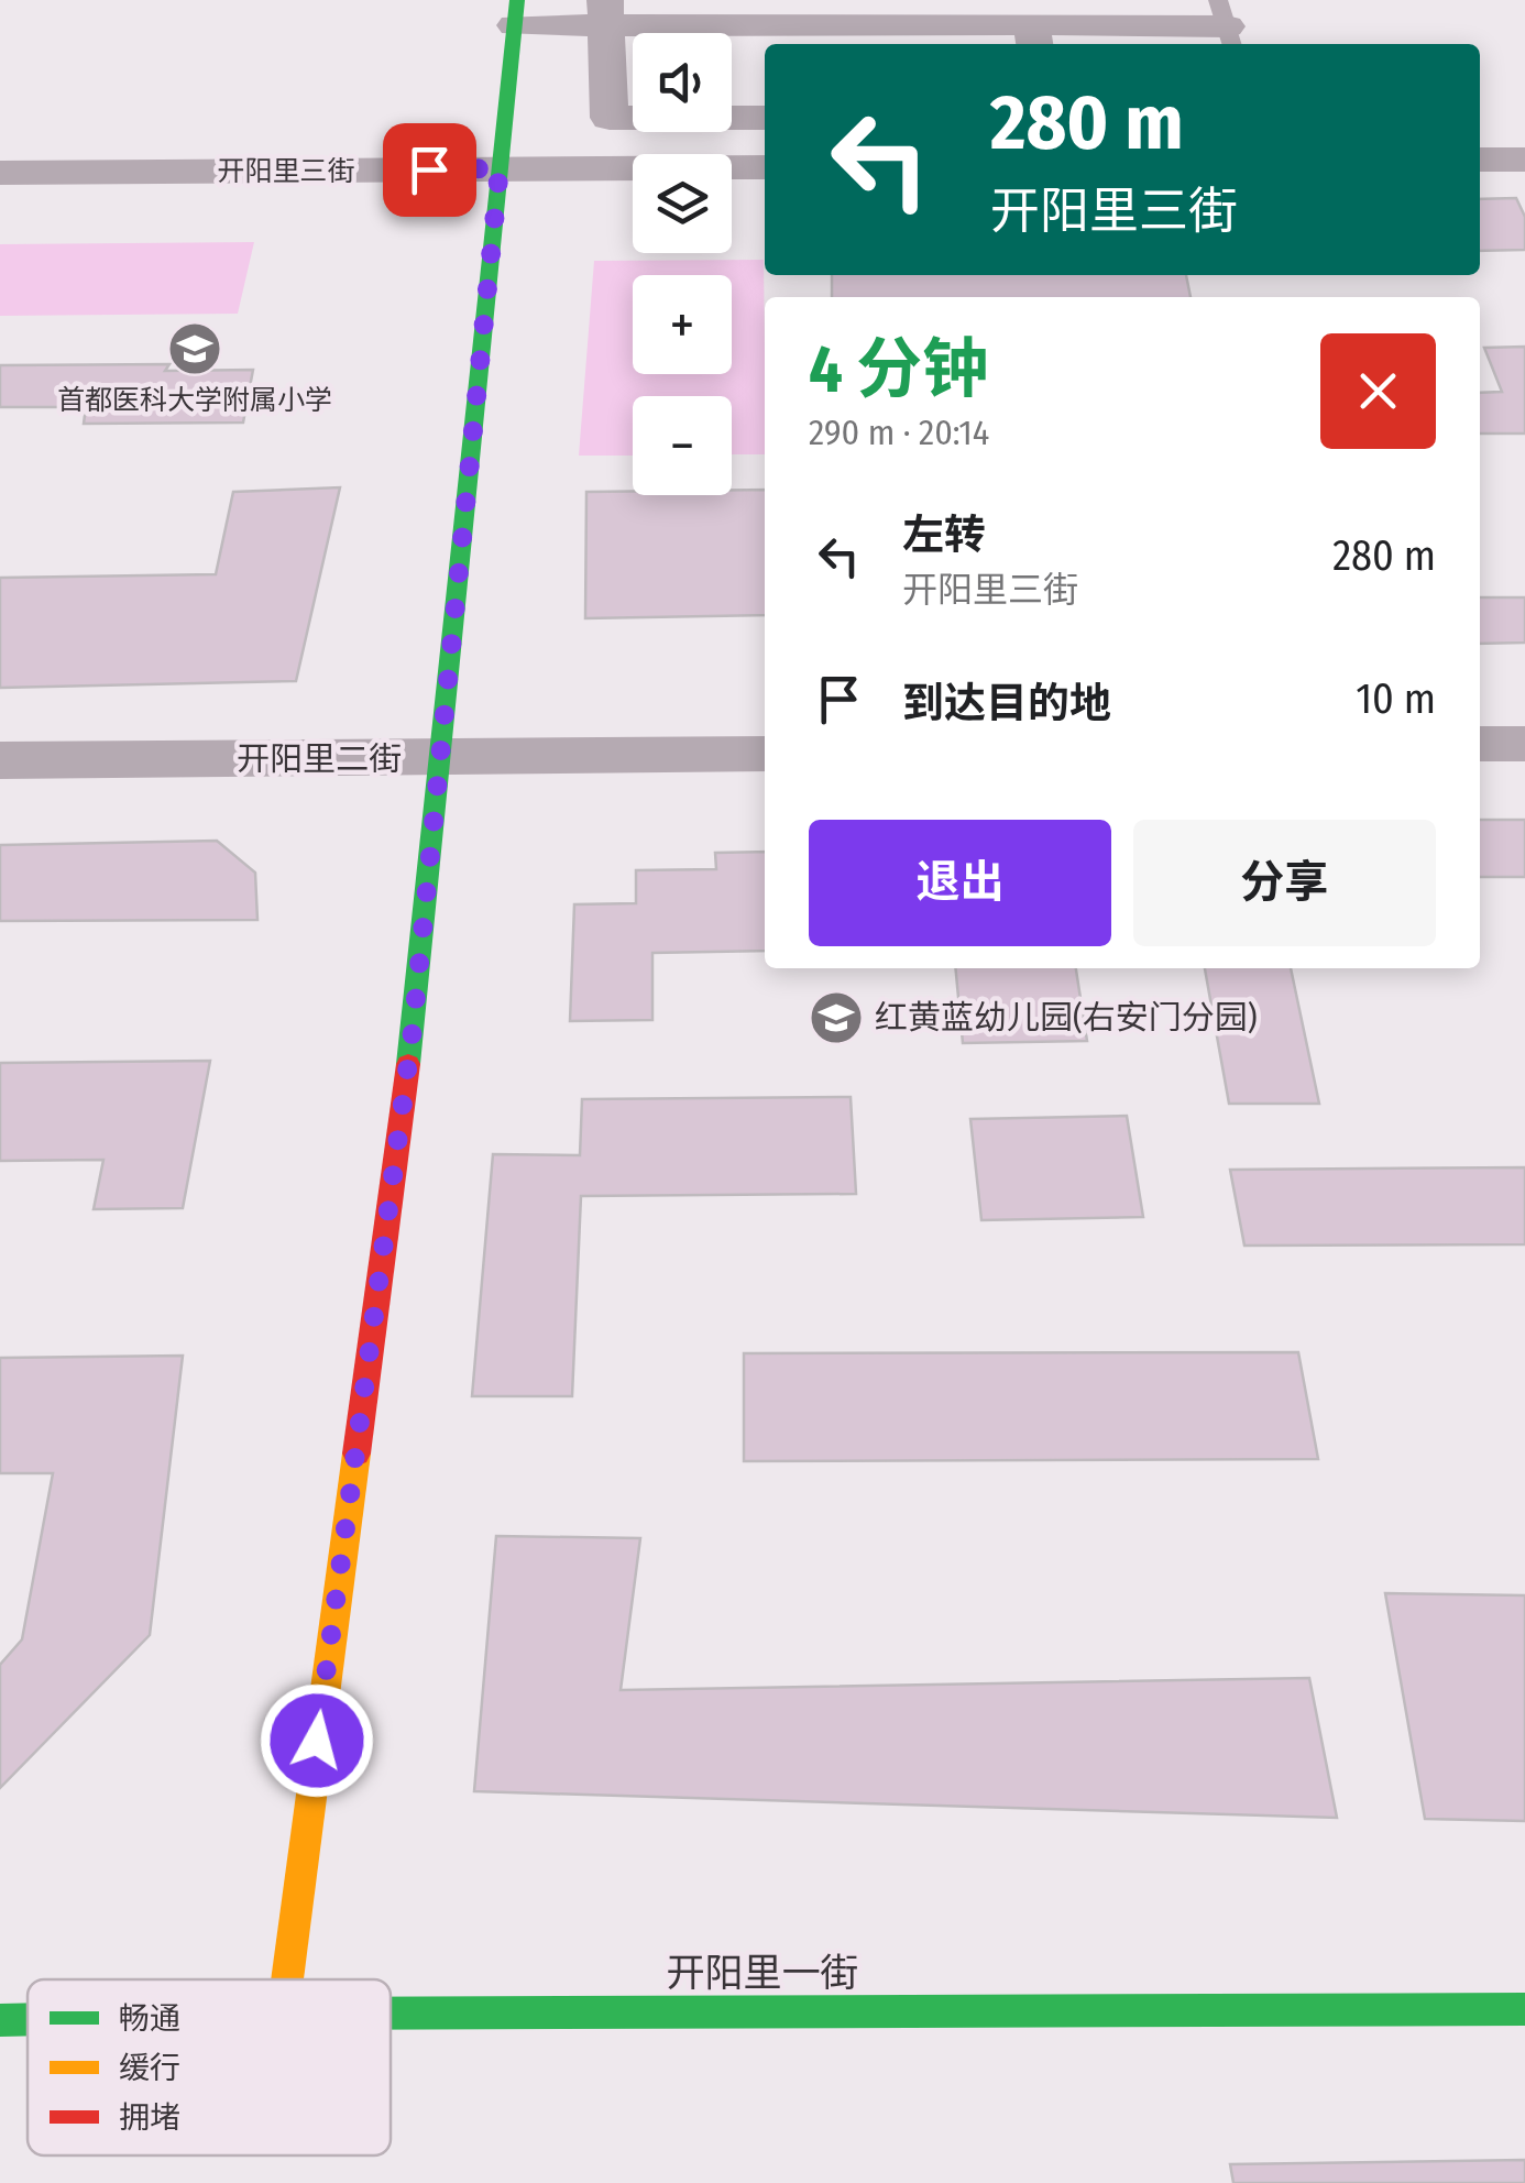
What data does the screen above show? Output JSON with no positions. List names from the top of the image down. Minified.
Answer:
{"streets":{"street":["开阳里三街","开阳里二街","开阳里一街"]},"places":{"school or university":["首都医科大学附属小学","红黄蓝幼儿园(右安门分园)"]},"legend":["畅通","缓行","拥堵"],"page":{"map_buttons":["+","−"],"turn":["280 m","开阳里三街"],"heading":["4 分钟","290 m · 20:14"],"list":[{"name":"左转","note":"开阳里三街","value":"280 m"},{"name":"到达目的地","value":"10 m"}],"buttons":["退出","分享"]}}
